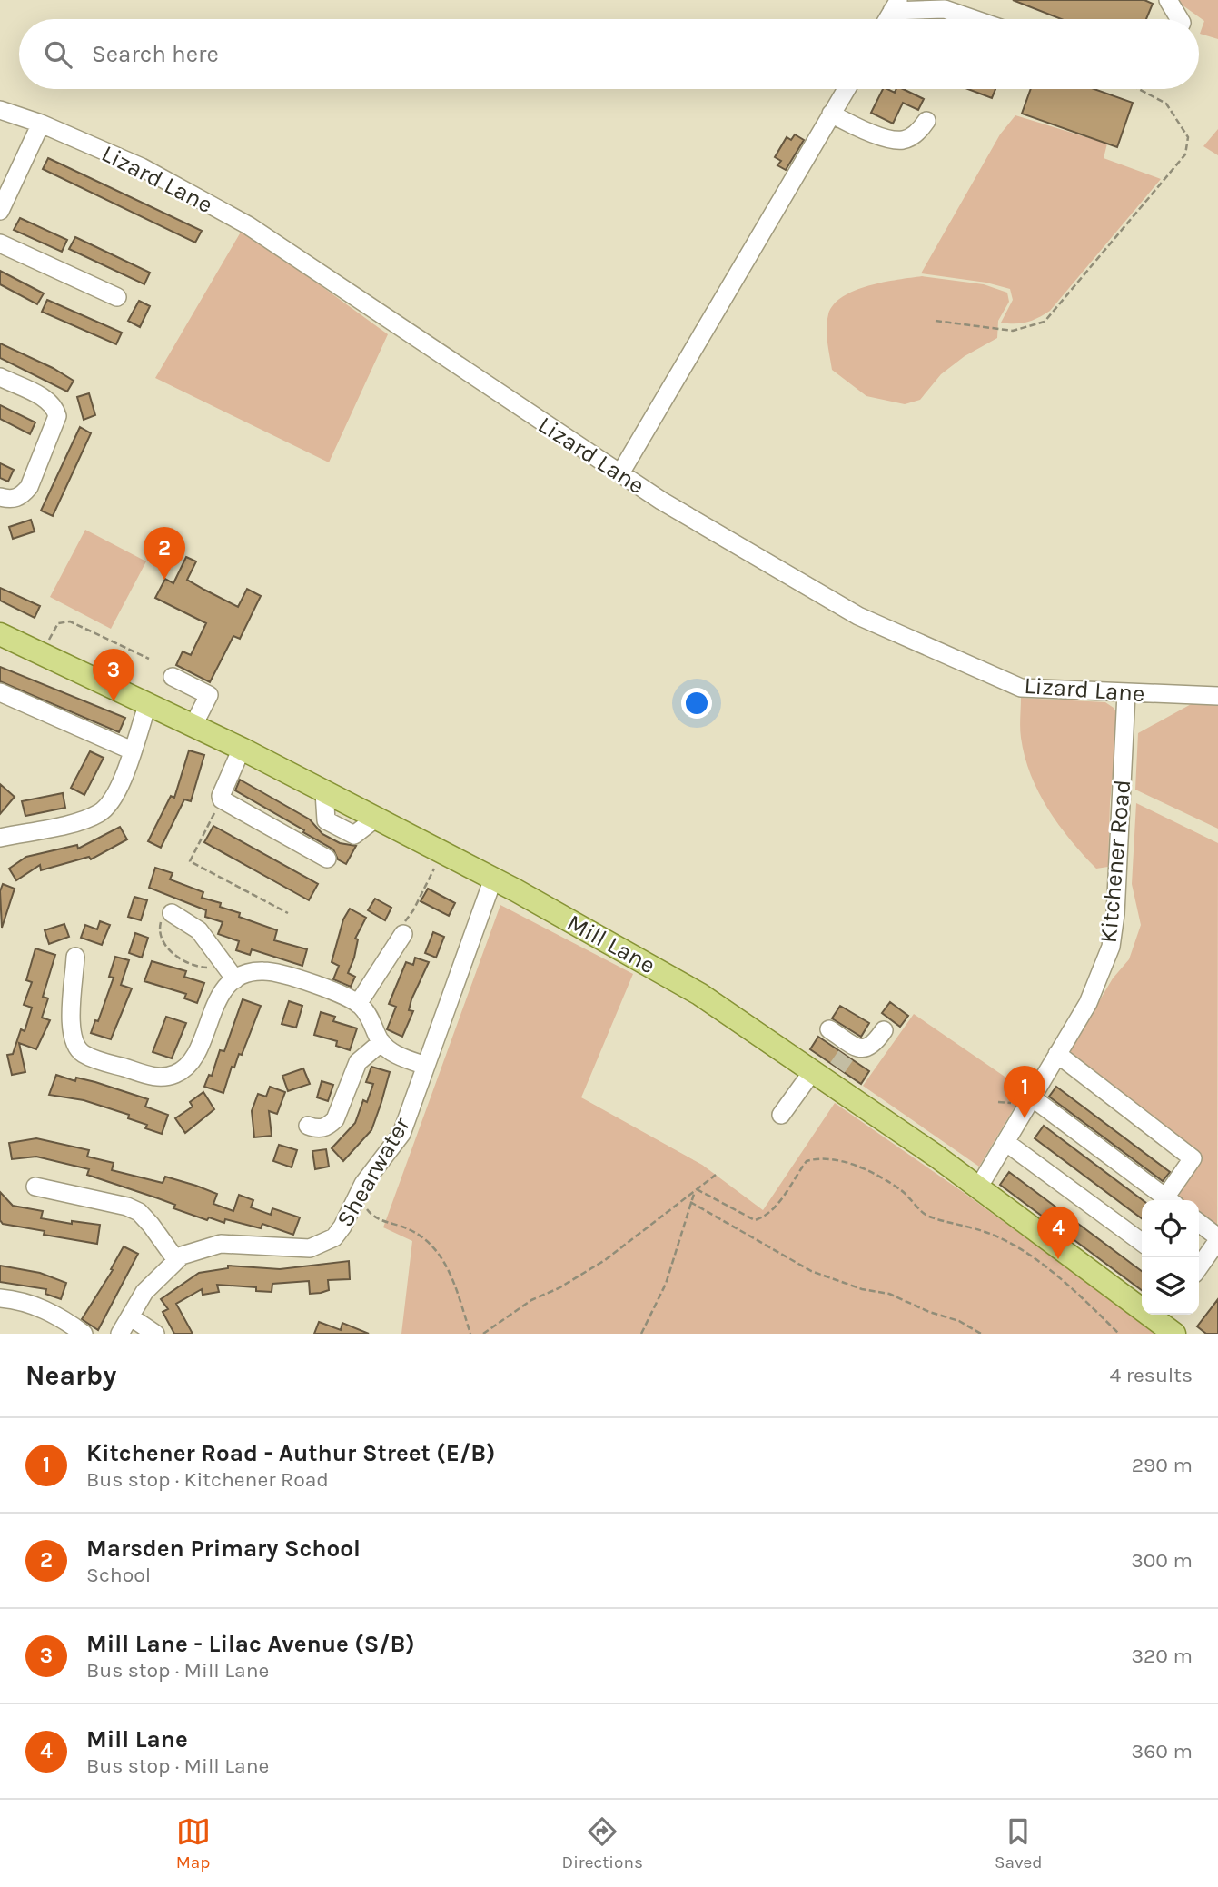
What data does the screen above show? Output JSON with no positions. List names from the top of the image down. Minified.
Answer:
{"streets":{"main road":["Mill Lane"],"street":["Lizard Lane","Kitchener Road","Shearwater"]},"crossings":[["Lizard Lane","Kitchener Road"],["Kitchener Road","Mill Lane"],["Mill Lane","Shearwater"]],"page":{"search":"Search here","pins":["2","3","1","4"],"heading":["Nearby","4 results"],"list":[{"mark":"1","name":"Kitchener Road - Authur Street (E/B)","note":"Bus stop · Kitchener Road","value":"290 m"},{"mark":"2","name":"Marsden Primary School","note":"School","value":"300 m"},{"mark":"3","name":"Mill Lane - Lilac Avenue (S/B)","note":"Bus stop · Mill Lane","value":"320 m"},{"mark":"4","name":"Mill Lane","note":"Bus stop · Mill Lane","value":"360 m"}],"nav":["Map","Directions","Saved"]}}
